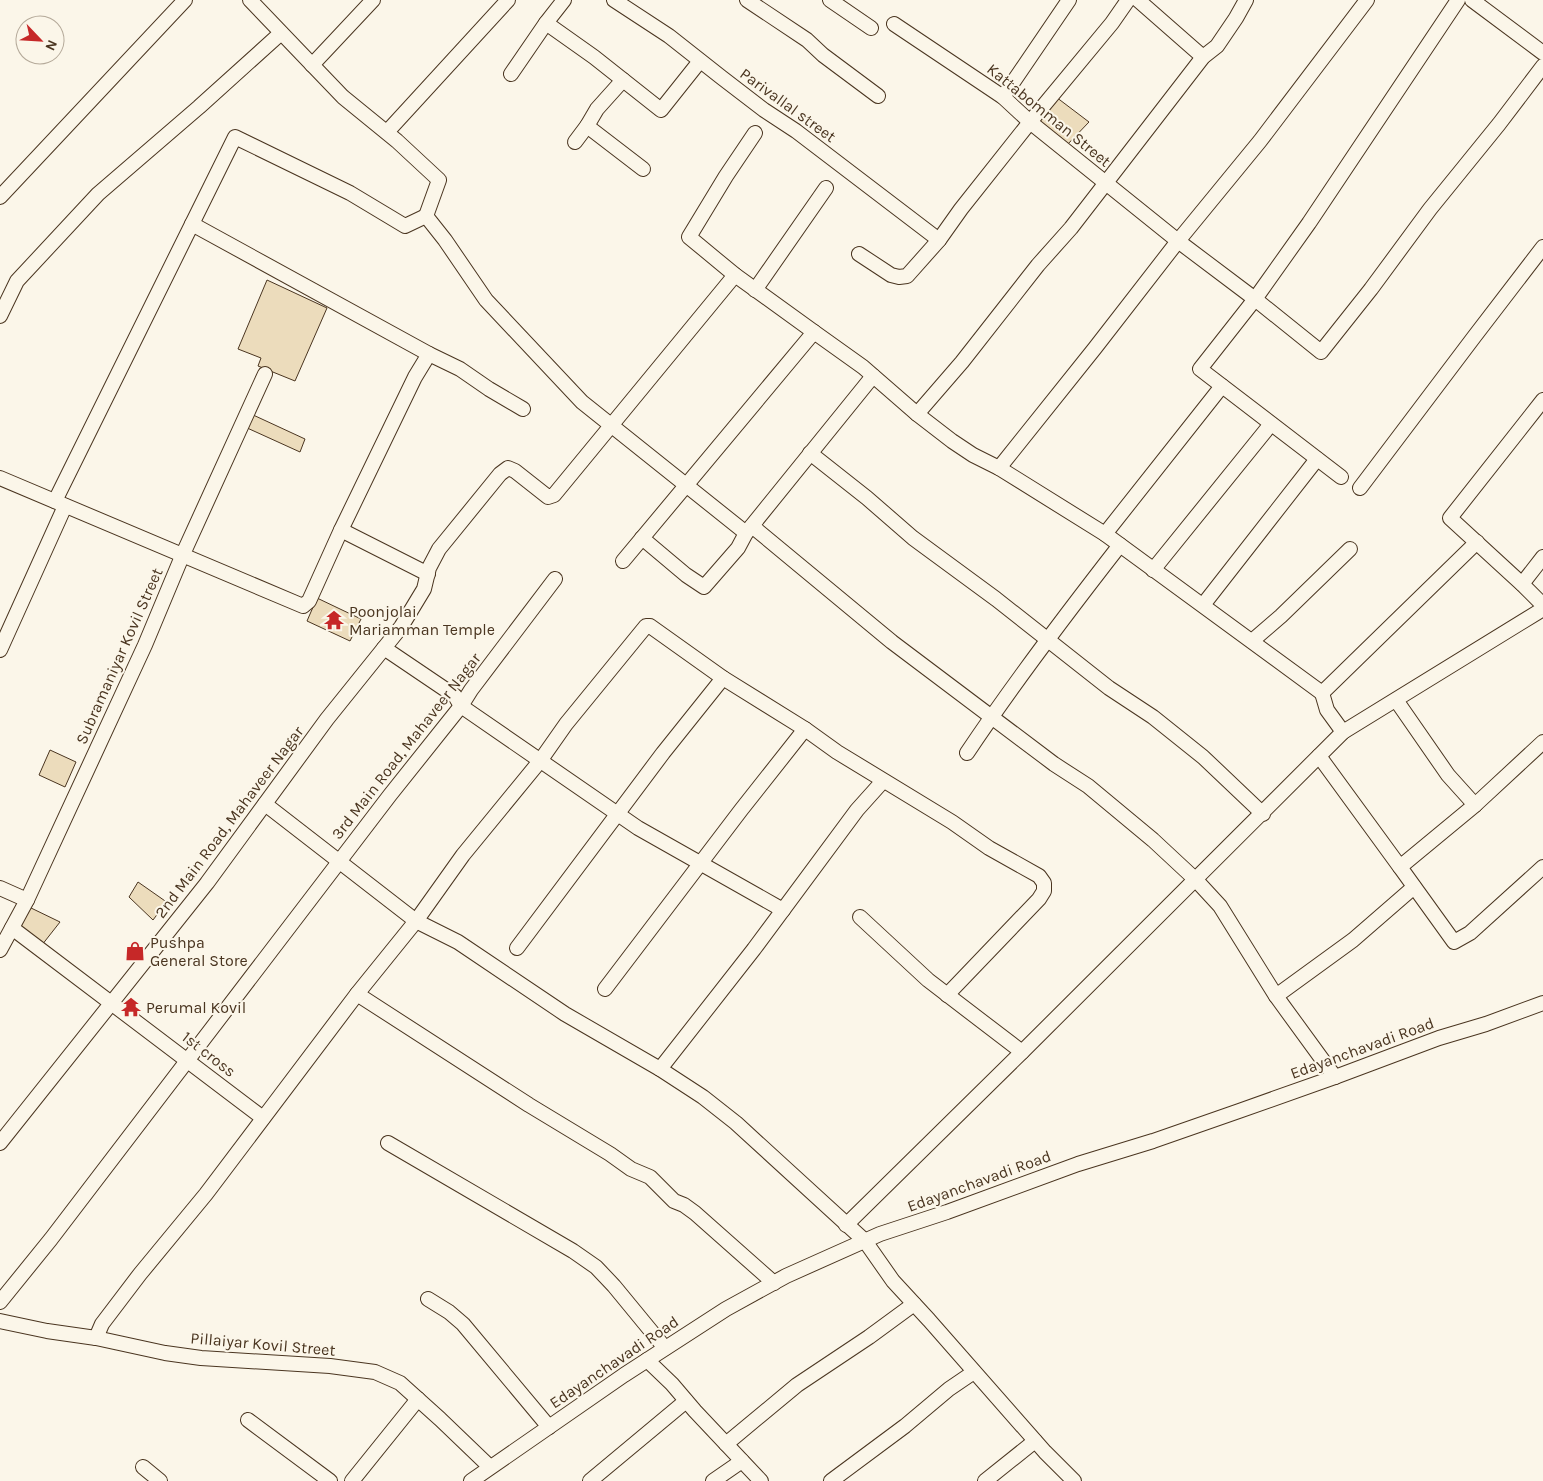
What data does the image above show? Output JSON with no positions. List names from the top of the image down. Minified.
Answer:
{"streets":{"street":["Parivallal street","Kattabomman Street","Subramaniyar Kovil Street","3rd Main Road, Mahaveer Nagar","2nd Main Road, Mahaveer Nagar","Edayanchavadi Road","1st cross","Pillaiyar Kovil Street"]},"crossings":[["Subramaniyar Kovil Street","1st cross"],["3rd Main Road, Mahaveer Nagar","1st cross"],["2nd Main Road, Mahaveer Nagar","1st cross"],["Edayanchavadi Road","Pillaiyar Kovil Street"]],"places":{"temple":["Poonjolai Mariamman Temple","Perumal Kovil"],"shop":["Pushpa General Store"]},"north":"bottom right"}
